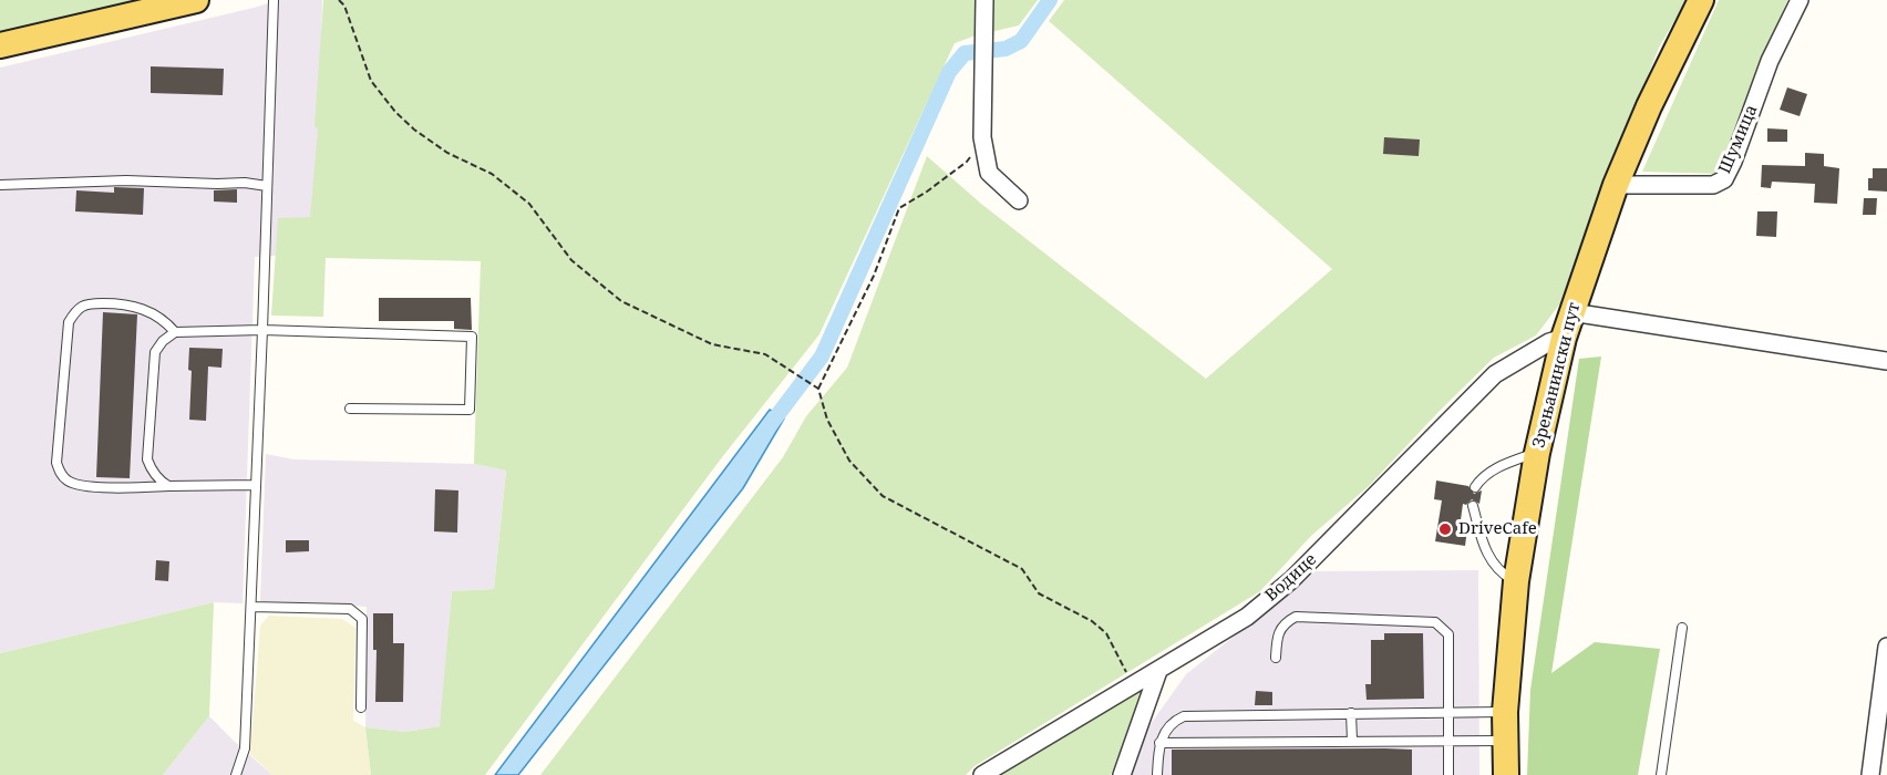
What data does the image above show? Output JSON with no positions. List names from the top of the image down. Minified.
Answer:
{"streets":{"main road":["Зрењанински пут"],"street":["Шумица","Водице"]},"crossings":[["Шумица","Зрењанински пут"],["Зрењанински пут","Водице"]],"places":["DriveCafe"]}
